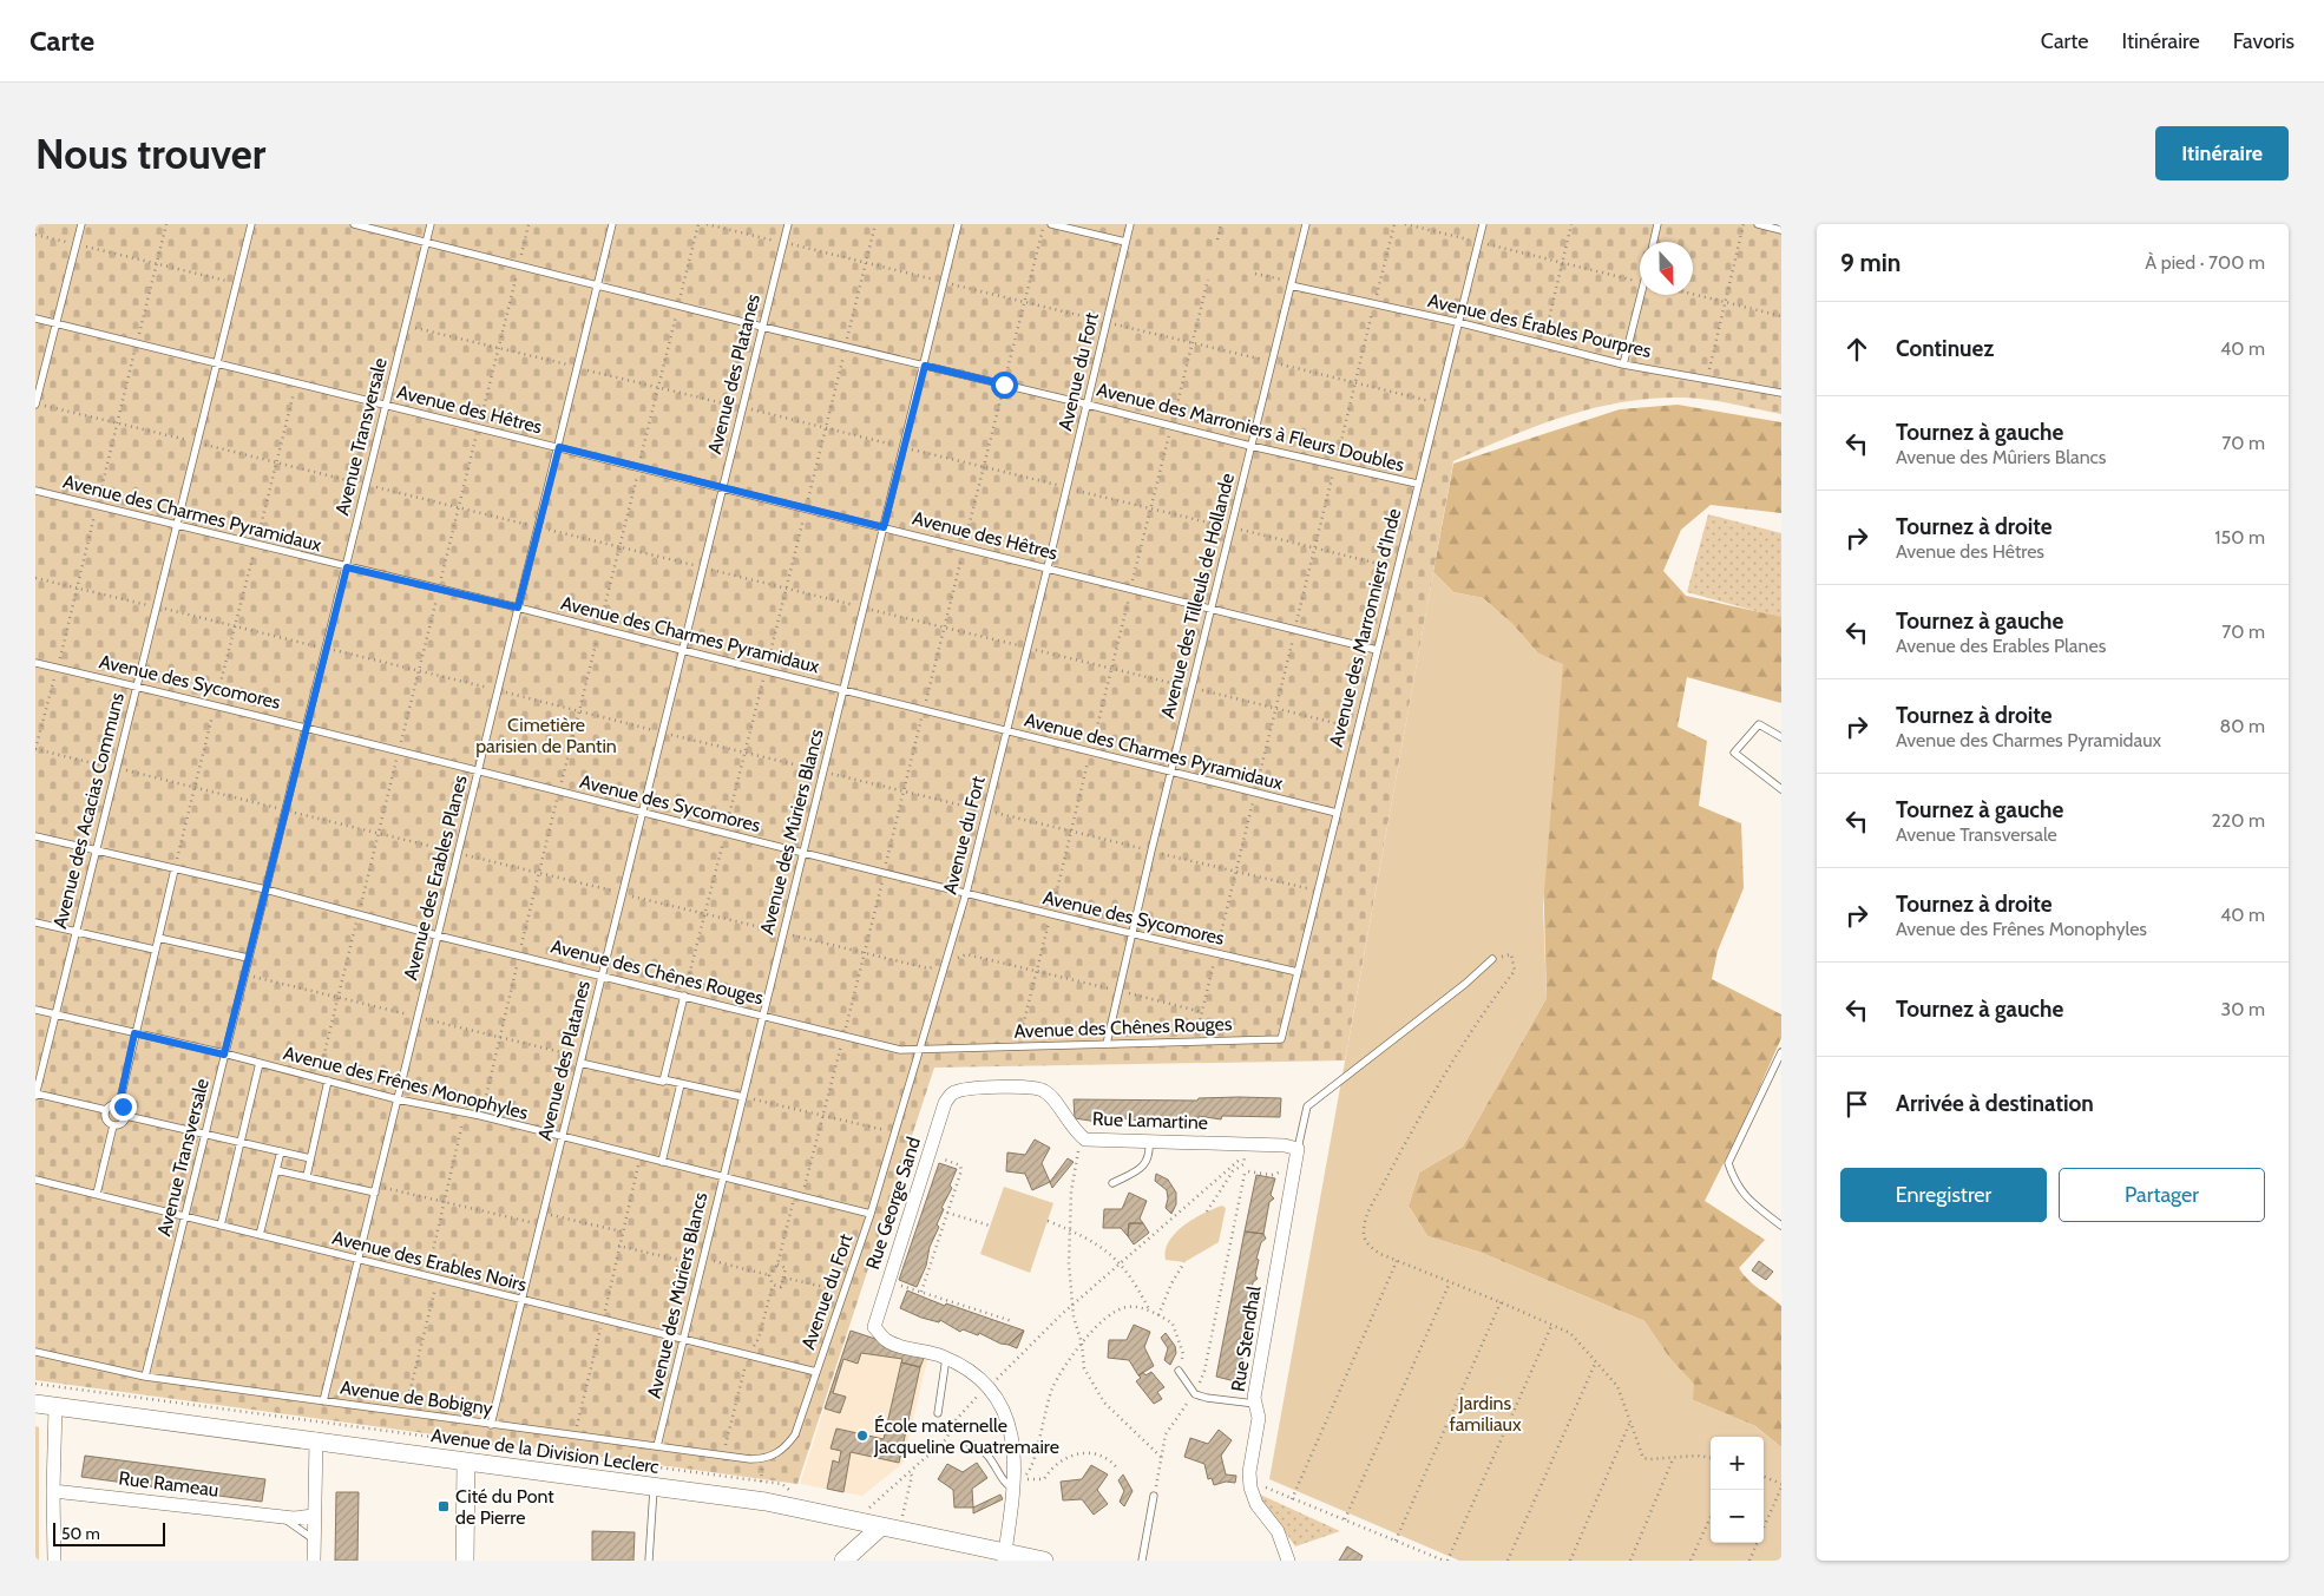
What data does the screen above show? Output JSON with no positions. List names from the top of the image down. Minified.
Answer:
{"streets":{"main road":["Avenue de la Division Leclerc"],"street":["Rue Lamartine","Rue George Sand","Rue Stendhal","Rue Rameau"],"lane":["Avenue des Érables Pourpres","Avenue du Fort","Avenue des Platanes","Avenue des Hêtres","Avenue des Marroniers à Fleurs Doubles","Avenue Transversale","Avenue des Charmes Pyramidaux","Avenue des Tilleuls de Hollande","Avenue des Marronniers d'Inde","Avenue des Sycomores","Avenue des Acacias Communs","Avenue des Mûriers Blancs","Avenue des Erables Planes","Avenue des Chênes Rouges","Avenue des Frênes Monophyles","Avenue des Erables Noirs","Avenue de Bobigny"]},"crossings":[["Avenue des Érables Pourpres","Avenue des Tilleuls de Hollande"],["Avenue des Érables Pourpres","Avenue des Marronniers d'Inde"],["Avenue du Fort","Avenue des Hêtres"],["Avenue du Fort","Avenue des Marroniers à Fleurs Doubles"],["Avenue du Fort","Avenue des Charmes Pyramidaux"],["Avenue du Fort","Avenue des Sycomores"],["Avenue du Fort","Avenue des Chênes Rouges"],["Avenue du Fort","Avenue des Frênes Monophyles"],["Avenue du Fort","Avenue des Erables Noirs"],["Avenue du Fort","Avenue de Bobigny"],["Avenue des Platanes","Avenue des Hêtres"],["Avenue des Platanes","Avenue des Marroniers à Fleurs Doubles"],["Avenue des Platanes","Avenue des Charmes Pyramidaux"],["Avenue des Platanes","Avenue des Sycomores"],["Avenue des Platanes","Avenue des Chênes Rouges"],["Avenue des Platanes","Avenue des Frênes Monophyles"],["Avenue des Platanes","Avenue des Erables Noirs"],["Avenue des Platanes","Avenue de Bobigny"],["Avenue des Hêtres","Avenue Transversale"],["Avenue des Hêtres","Avenue des Tilleuls de Hollande"],["Avenue des Hêtres","Avenue des Marronniers d'Inde"],["Avenue des Hêtres","Avenue des Acacias Communs"],["Avenue des Hêtres","Avenue des Mûriers Blancs"],["Avenue des Hêtres","Avenue des Erables Planes"],["Avenue des Marroniers à Fleurs Doubles","Avenue Transversale"],["Avenue des Marroniers à Fleurs Doubles","Avenue des Tilleuls de Hollande"],["Avenue des Marroniers à Fleurs Doubles","Avenue des Marronniers d'Inde"],["Avenue des Marroniers à Fleurs Doubles","Avenue des Mûriers Blancs"],["Avenue des Marroniers à Fleurs Doubles","Avenue des Erables Planes"],["Avenue Transversale","Avenue des Charmes Pyramidaux"],["Avenue Transversale","Avenue des Sycomores"],["Avenue Transversale","Avenue des Chênes Rouges"],["Avenue Transversale","Avenue des Frênes Monophyles"],["Avenue Transversale","Avenue des Erables Noirs"],["Avenue Transversale","Avenue de Bobigny"],["Avenue des Charmes Pyramidaux","Avenue des Tilleuls de Hollande"],["Avenue des Charmes Pyramidaux","Avenue des Marronniers d'Inde"],["Avenue des Charmes Pyramidaux","Avenue des Acacias Communs"],["Avenue des Charmes Pyramidaux","Avenue des Mûriers Blancs"],["Avenue des Charmes Pyramidaux","Avenue des Erables Planes"],["Avenue des Tilleuls de Hollande","Avenue des Sycomores"],["Avenue des Tilleuls de Hollande","Avenue des Chênes Rouges"],["Avenue des Marronniers d'Inde","Avenue des Sycomores"],["Avenue des Marronniers d'Inde","Avenue des Chênes Rouges"],["Avenue des Sycomores","Avenue des Acacias Communs"],["Avenue des Sycomores","Avenue des Mûriers Blancs"],["Avenue des Sycomores","Avenue des Erables Planes"],["Avenue des Acacias Communs","Avenue des Chênes Rouges"],["Avenue des Acacias Communs","Avenue des Frênes Monophyles"],["Avenue des Mûriers Blancs","Avenue des Chênes Rouges"],["Avenue des Mûriers Blancs","Avenue des Frênes Monophyles"],["Avenue des Mûriers Blancs","Avenue des Erables Noirs"],["Avenue des Mûriers Blancs","Avenue de Bobigny"],["Avenue des Erables Planes","Avenue des Chênes Rouges"],["Avenue des Erables Planes","Avenue des Frênes Monophyles"],["Avenue des Erables Planes","Avenue des Erables Noirs"],["Avenue des Erables Planes","Avenue de Bobigny"],["Rue Lamartine","Rue George Sand"],["Rue Lamartine","Rue Stendhal"]],"parks":["Cimetière parisien de Pantin","Jardins familiaux"],"places":{"other":["École maternelle Jacqueline Quatremaire"],"transit":["Cité du Pont de Pierre"]},"scale_bar":"50 m","north":"bottom","page":{"header":"Carte","nav":["Carte","Itinéraire","Favoris"],"buttons":["Itinéraire",["Enregistrer","Partager"]],"title":"Nous trouver","heading":["9 min","À pied · 700 m"],"list":[["Continuez","40 m"],["Tournez à gauche","Avenue des Mûriers Blancs","70 m"],["Tournez à droite","Avenue des Hêtres","150 m"],["Tournez à gauche","Avenue des Erables Planes","70 m"],["Tournez à droite","Avenue des Charmes Pyramidaux","80 m"],["Tournez à gauche","Avenue Transversale","220 m"],["Tournez à droite","Avenue des Frênes Monophyles","40 m"],["Tournez à gauche","30 m"],"Arrivée à destination"],"map_buttons":["+","−"],"scale":"50 m"}}
